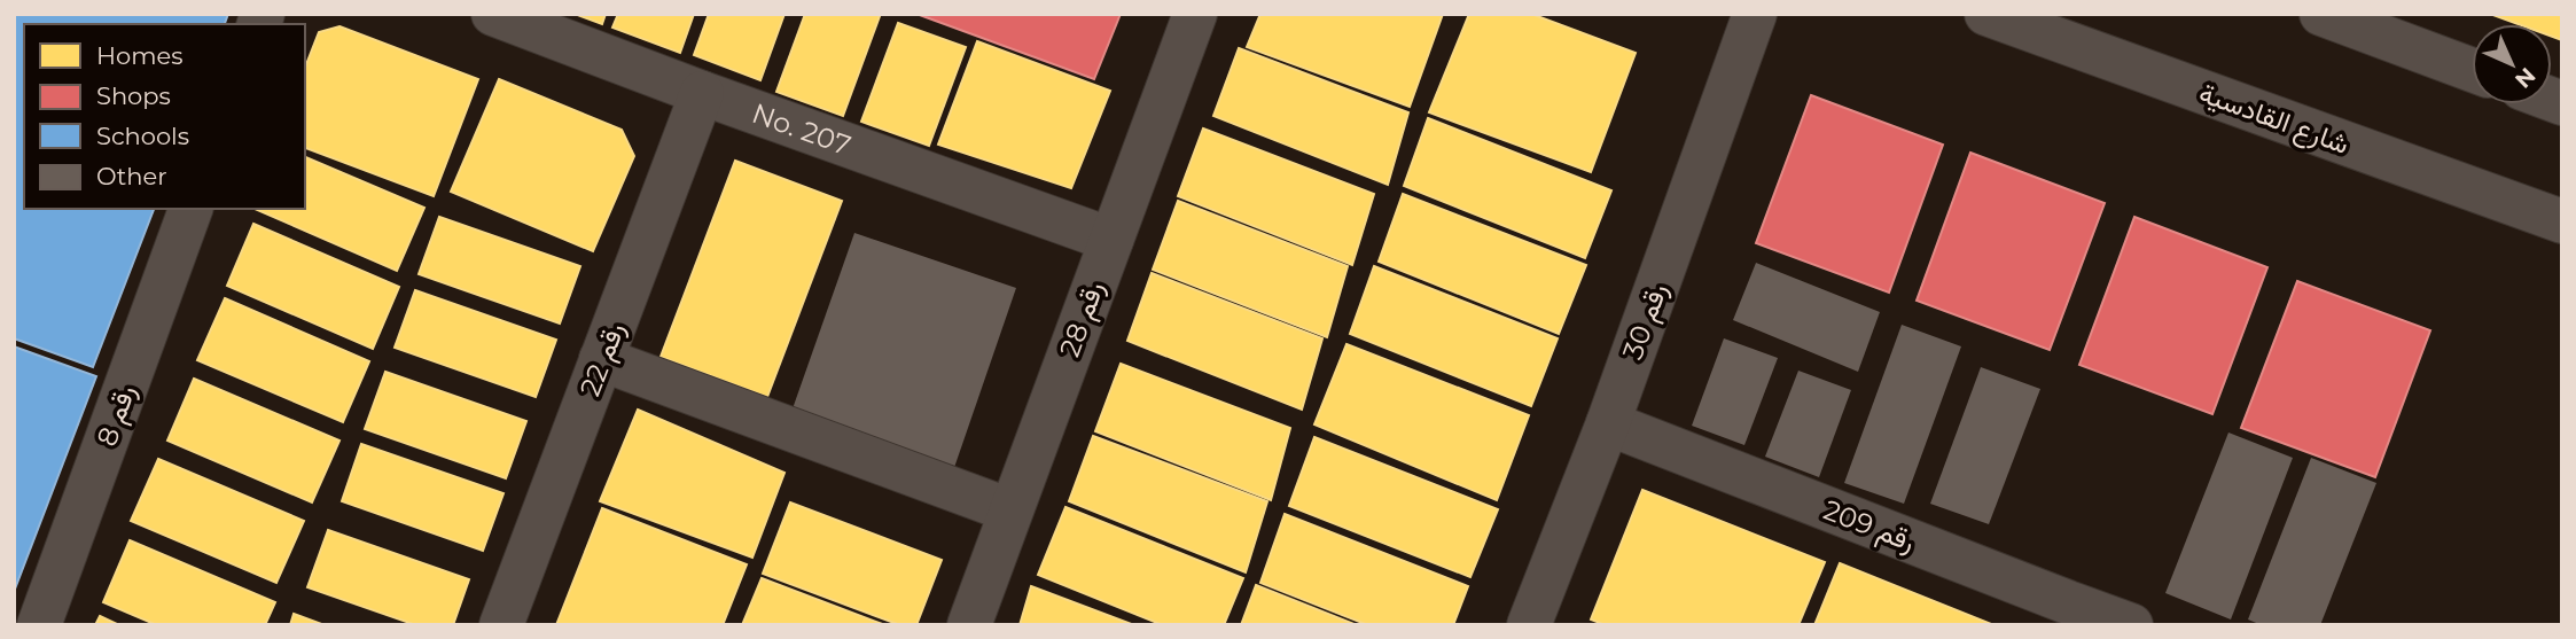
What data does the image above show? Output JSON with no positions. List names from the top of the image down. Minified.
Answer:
{"streets":{"street":["شارع القادسية","No. 207","رقم 28","رقم 30","رقم 22","رقم 8","رقم 209"]},"crossings":[["No. 207","رقم 28"],["No. 207","رقم 22"],["رقم 30","رقم 209"]],"legend":["Homes","Shops","Schools","Other"],"north":"bottom right"}
